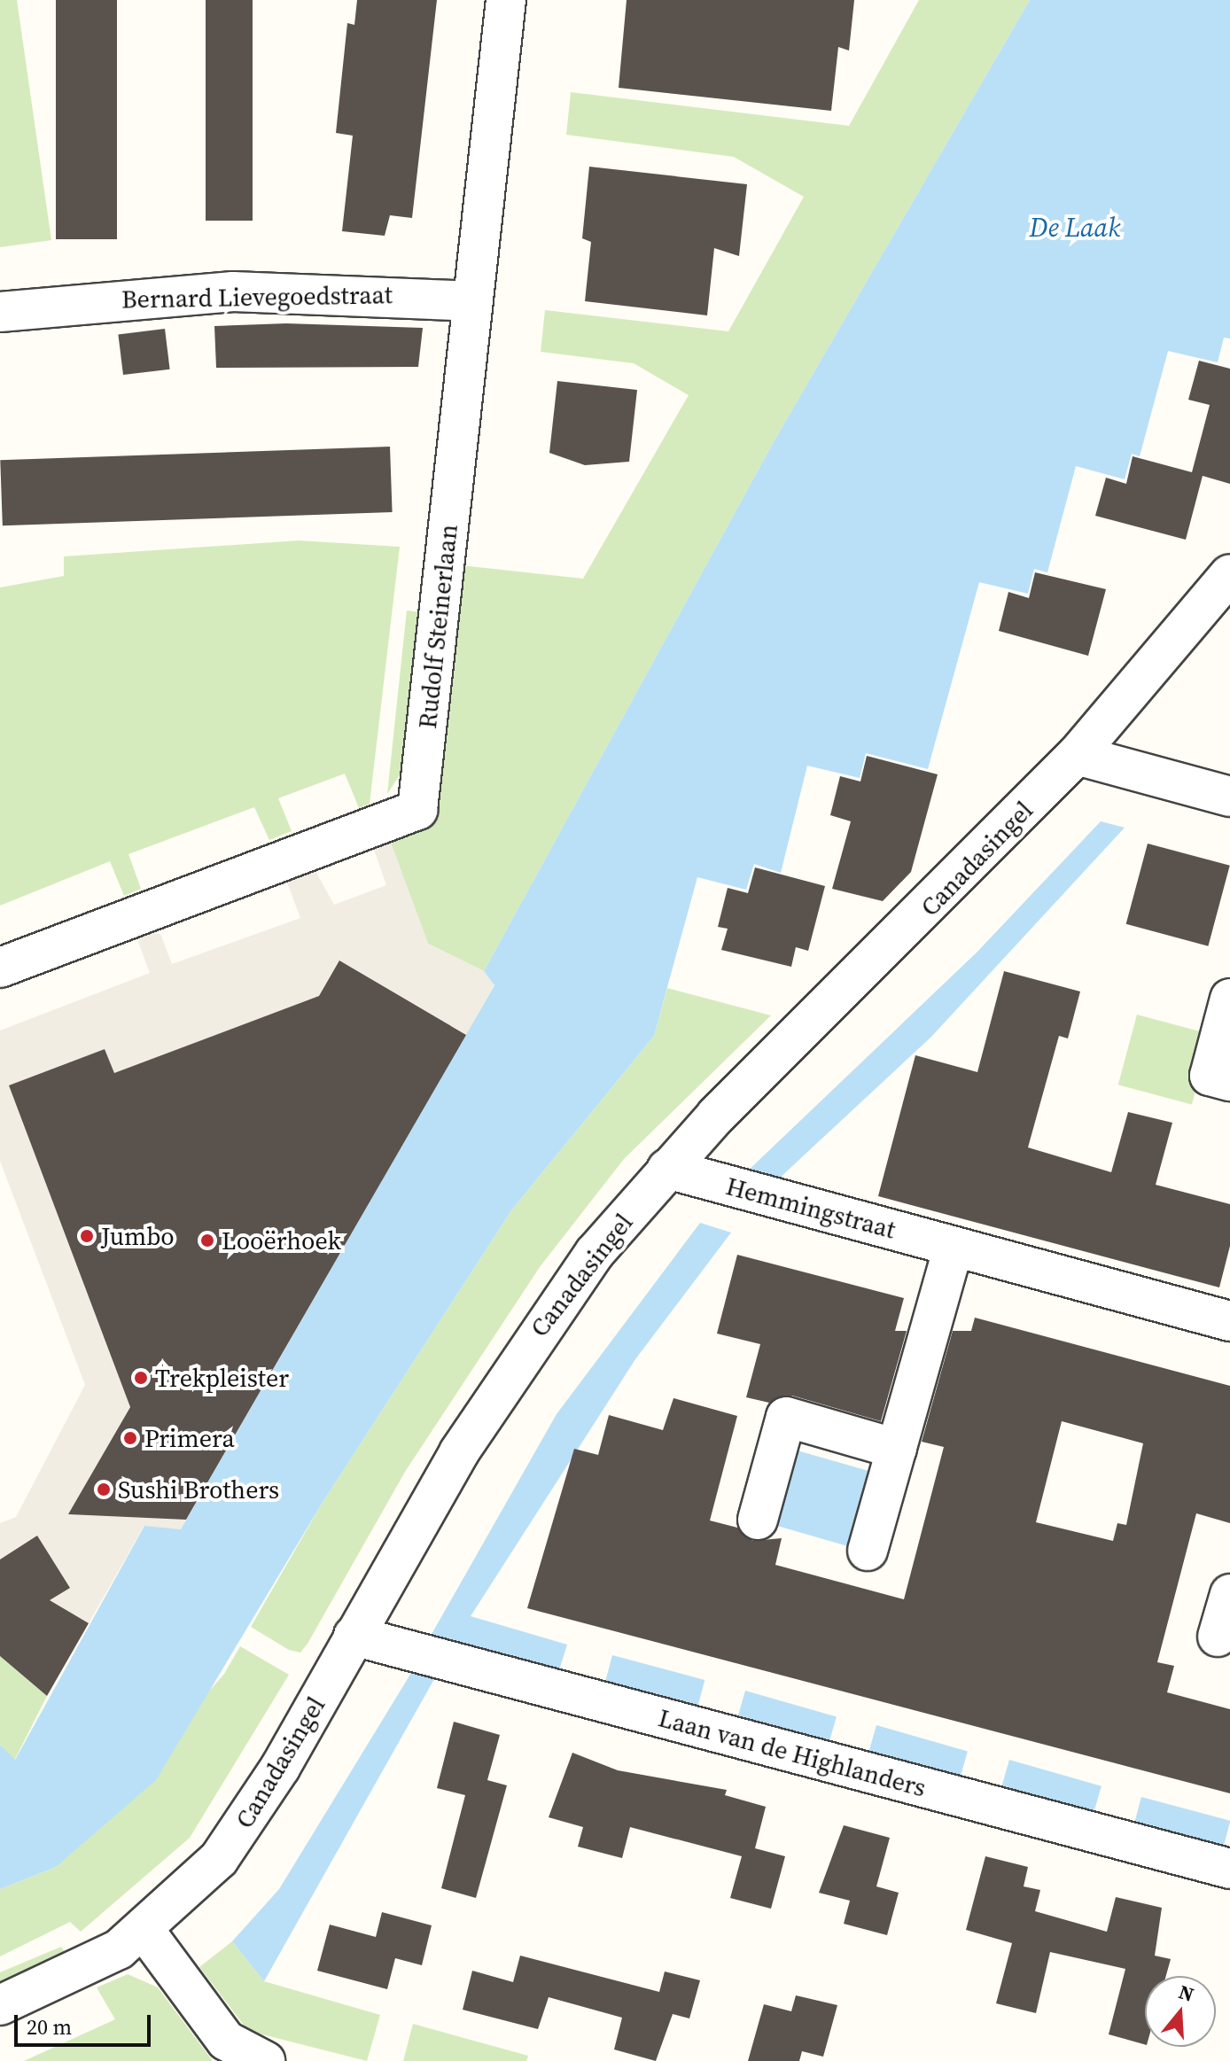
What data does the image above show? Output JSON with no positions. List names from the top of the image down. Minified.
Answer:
{"streets":{"street":["Bernard Lievegoedstraat","Rudolf Steinerlaan","Canadasingel","Hemmingstraat","Laan van de Highlanders"]},"crossings":[["Bernard Lievegoedstraat","Rudolf Steinerlaan"],["Canadasingel","Hemmingstraat"],["Canadasingel","Laan van de Highlanders"]],"water":["De Laak"],"places":["Jumbo","Looërhoek","Trekpleister","Primera","Sushi Brothers"],"scale_bar":"20 m","north":"top"}
